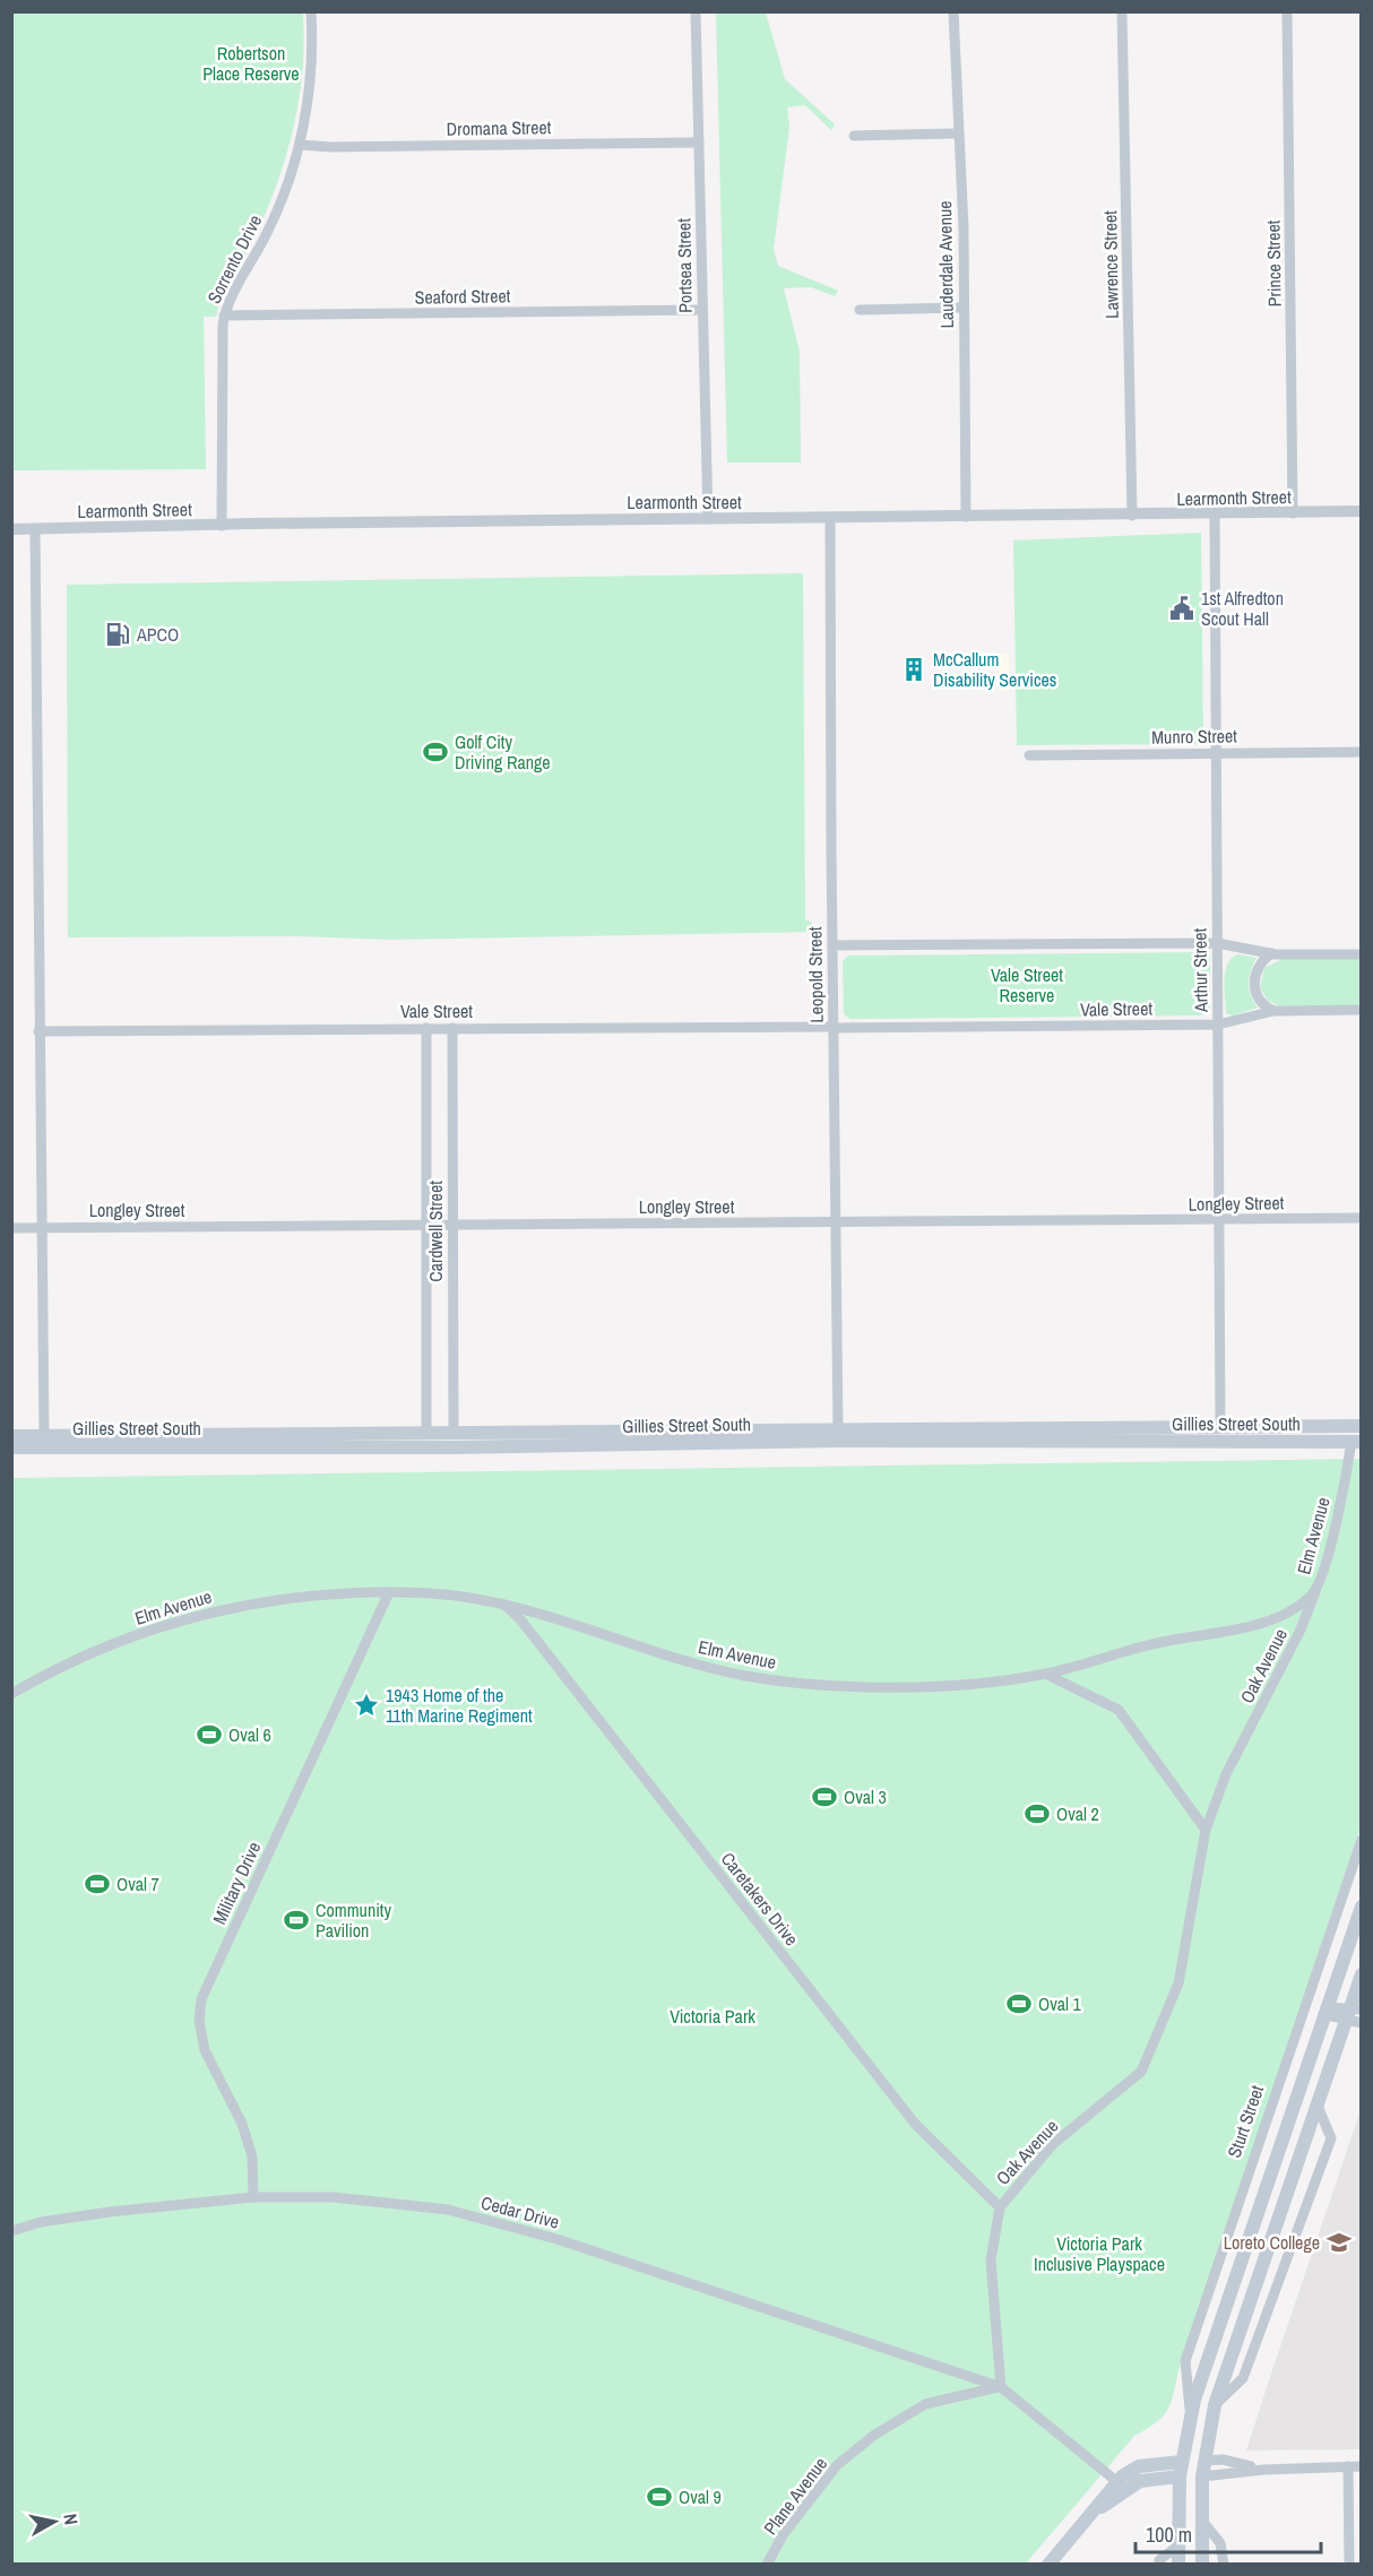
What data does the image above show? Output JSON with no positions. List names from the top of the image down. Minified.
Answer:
{"streets":{"main road":["Gillies Street South","Sturt Street"],"street":["Dromana Street","Sorrento Drive","Prince Street","Lauderdale Avenue","Lawrence Street","Portsea Street","Seaford Street","Learmonth Street","Munro Street","Arthur Street","Leopold Street","Vale Street","Longley Street","Cardwell Street","Elm Avenue","Oak Avenue","Military Drive","Caretakers Drive","Cedar Drive","Plane Avenue"]},"crossings":[["Dromana Street","Sorrento Drive"],["Dromana Street","Portsea Street"],["Sorrento Drive","Seaford Street"],["Sorrento Drive","Learmonth Street"],["Prince Street","Learmonth Street"],["Lauderdale Avenue","Learmonth Street"],["Lawrence Street","Learmonth Street"],["Portsea Street","Seaford Street"],["Portsea Street","Learmonth Street"],["Learmonth Street","Arthur Street"],["Learmonth Street","Leopold Street"],["Munro Street","Arthur Street"],["Arthur Street","Vale Street"],["Arthur Street","Longley Street"],["Arthur Street","Gillies Street South"],["Leopold Street","Vale Street"],["Leopold Street","Longley Street"],["Leopold Street","Gillies Street South"],["Vale Street","Cardwell Street"],["Longley Street","Cardwell Street"],["Cardwell Street","Gillies Street South"],["Gillies Street South","Elm Avenue"],["Elm Avenue","Oak Avenue"],["Elm Avenue","Military Drive"],["Elm Avenue","Caretakers Drive"],["Oak Avenue","Caretakers Drive"],["Oak Avenue","Cedar Drive"],["Oak Avenue","Plane Avenue"],["Military Drive","Cedar Drive"],["Cedar Drive","Plane Avenue"]],"parks":["Robertson Place Reserve","Vale Street Reserve","Victoria Park","Victoria Park Inclusive Playspace"],"places":{"public building":["1st Alfredton Scout Hall"],"fuel station":["APCO"],"building":["McCallum Disability Services"],"sports":["Golf City Driving Range","Oval 6","Oval 3","Oval 2","Oval 7","Community Pavilion","Oval 1","Oval 9"],"place":["1943 Home of the 11th Marine Regiment"],"school or university":["Loreto College"]},"scale_bar":"100 m","north":"right"}
